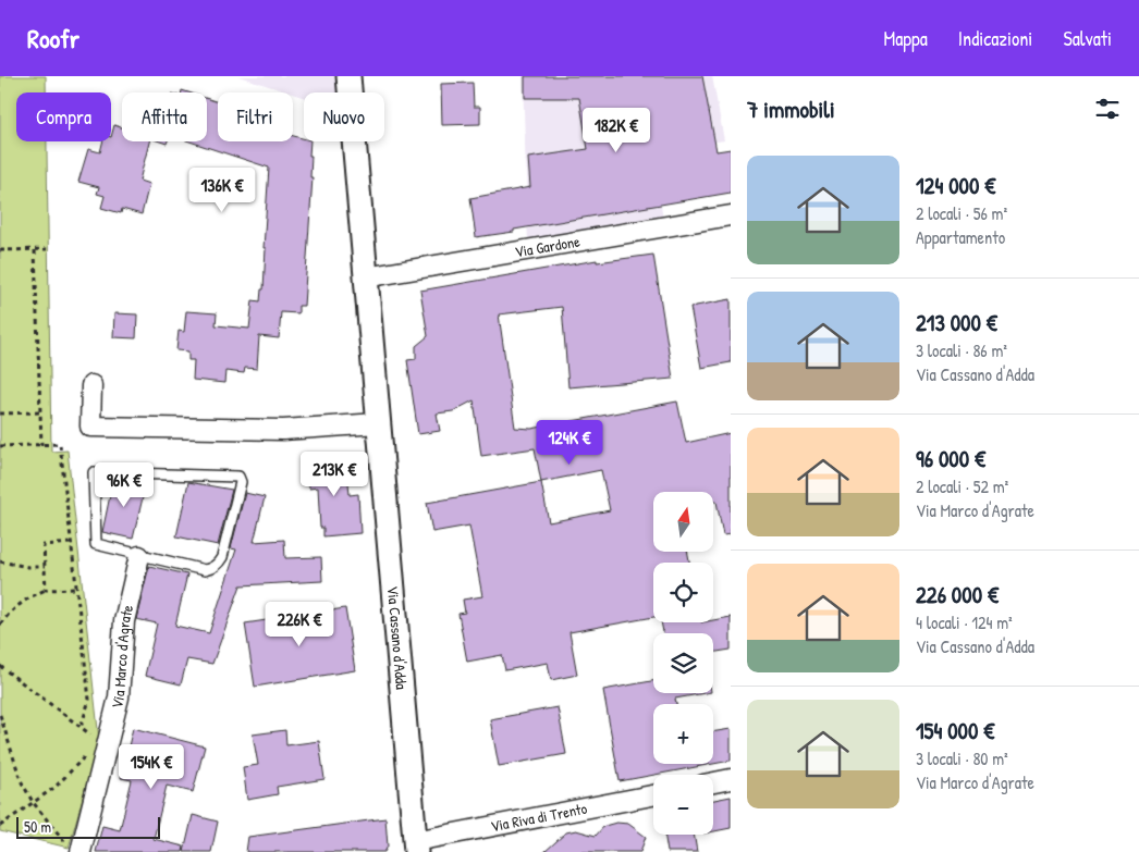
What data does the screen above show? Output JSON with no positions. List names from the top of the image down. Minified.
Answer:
{"streets":{"street":["Via Gardone","Via Cassano d'Adda","Via Marco d'Agrate","Via Riva di Trento"]},"crossings":[["Via Gardone","Via Cassano d'Adda"],["Via Cassano d'Adda","Via Riva di Trento"]],"scale_bar":"50 m","north":"top","page":{"header":"Roofr","nav":["Mappa","Indicazioni","Salvati"],"heading":"7 immobili","chip":["Compra","Affitta","Filtri","Nuovo"],"price":["182K €","136K €","124K €","213K €","96K €","226K €","154K €"],"list":[{"name":"124 000 €","note":"2 locali · 56 m² · Appartamento"},{"name":"213 000 €","note":"3 locali · 86 m² · Via Cassano d'Adda"},{"name":"96 000 €","note":"2 locali · 52 m² · Via Marco d'Agrate"},{"name":"226 000 €","note":"4 locali · 124 m² · Via Cassano d'Adda"},{"name":"154 000 €","note":"3 locali · 80 m² · Via Marco d'Agrate"}],"map_buttons":["+","−"],"scale":"50 m"}}
